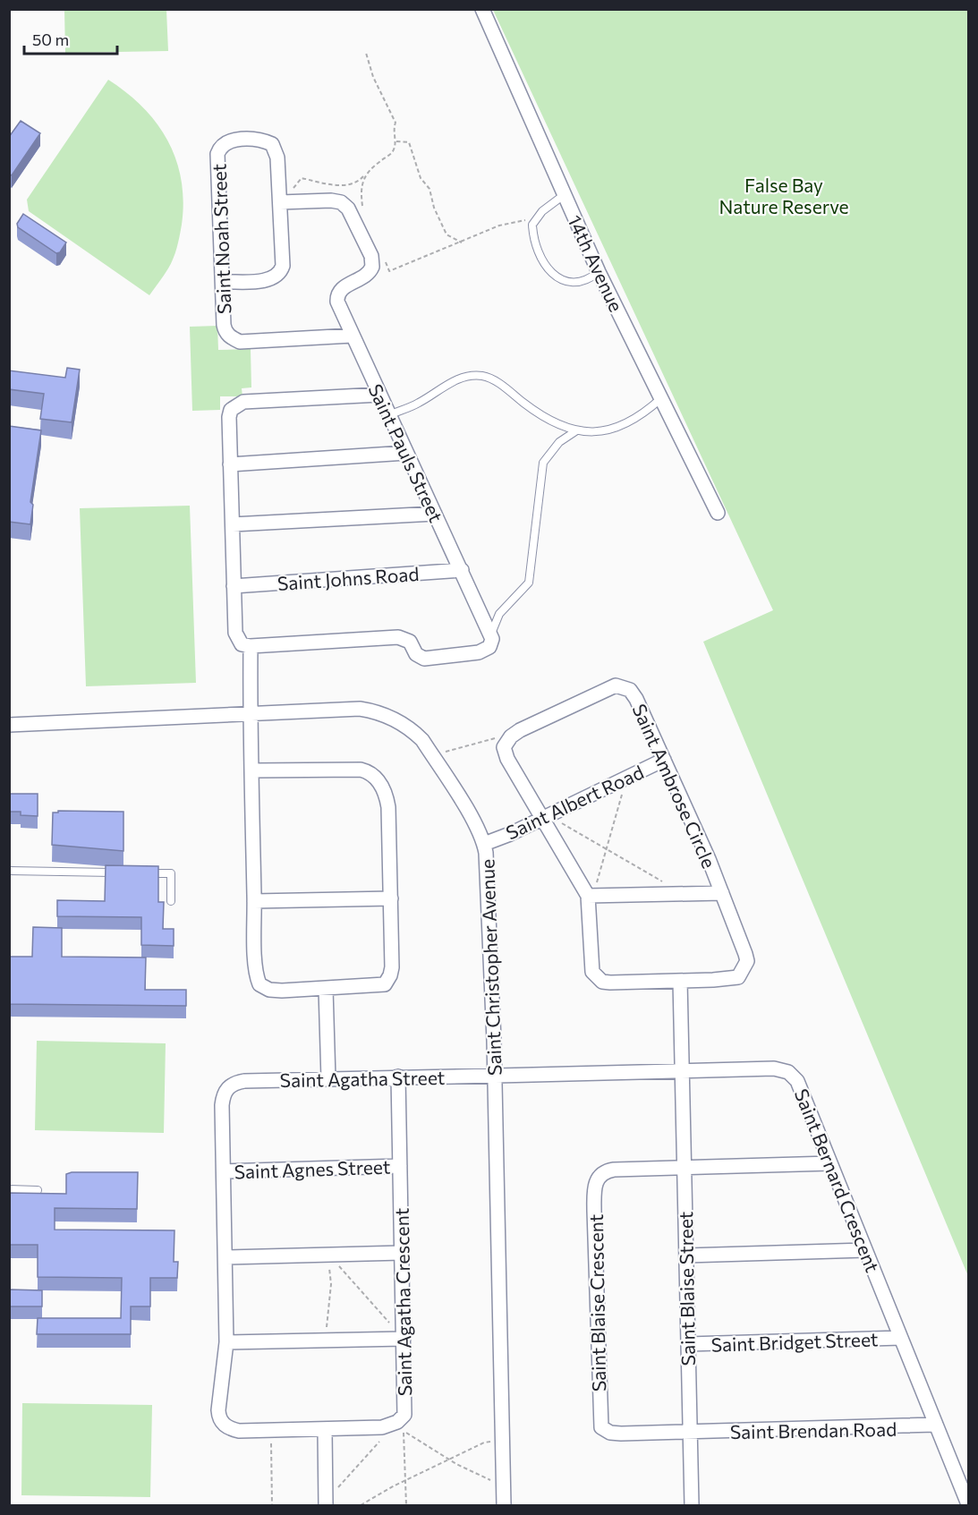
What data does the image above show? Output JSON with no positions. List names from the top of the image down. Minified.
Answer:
{"streets":{"street":["Saint Noah Street","14th Avenue","Saint Pauls Street","Saint Johns Road","Saint Ambrose Circle","Saint Albert Road","Saint Christopher Avenue","Saint Agatha Street","Saint Agnes Street","Saint Bernard Crescent","Saint Blaise Street","Saint Agatha Crescent","Saint Blaise Crescent","Saint Bridget Street","Saint Brendan Road"]},"crossings":[["Saint Noah Street","Saint Pauls Street"],["Saint Pauls Street","Saint Johns Road"],["Saint Ambrose Circle","Saint Albert Road"],["Saint Albert Road","Saint Christopher Avenue"],["Saint Christopher Avenue","Saint Agatha Street"],["Saint Christopher Avenue","Saint Bernard Crescent"],["Saint Agatha Street","Saint Bernard Crescent"],["Saint Agatha Street","Saint Agatha Crescent"],["Saint Agnes Street","Saint Agatha Crescent"],["Saint Bernard Crescent","Saint Blaise Street"],["Saint Bernard Crescent","Saint Bridget Street"],["Saint Bernard Crescent","Saint Brendan Road"],["Saint Blaise Street","Saint Blaise Crescent"],["Saint Blaise Street","Saint Bridget Street"],["Saint Blaise Street","Saint Brendan Road"],["Saint Blaise Crescent","Saint Brendan Road"]],"parks":["False Bay Nature Reserve"],"scale_bar":"50 m"}
